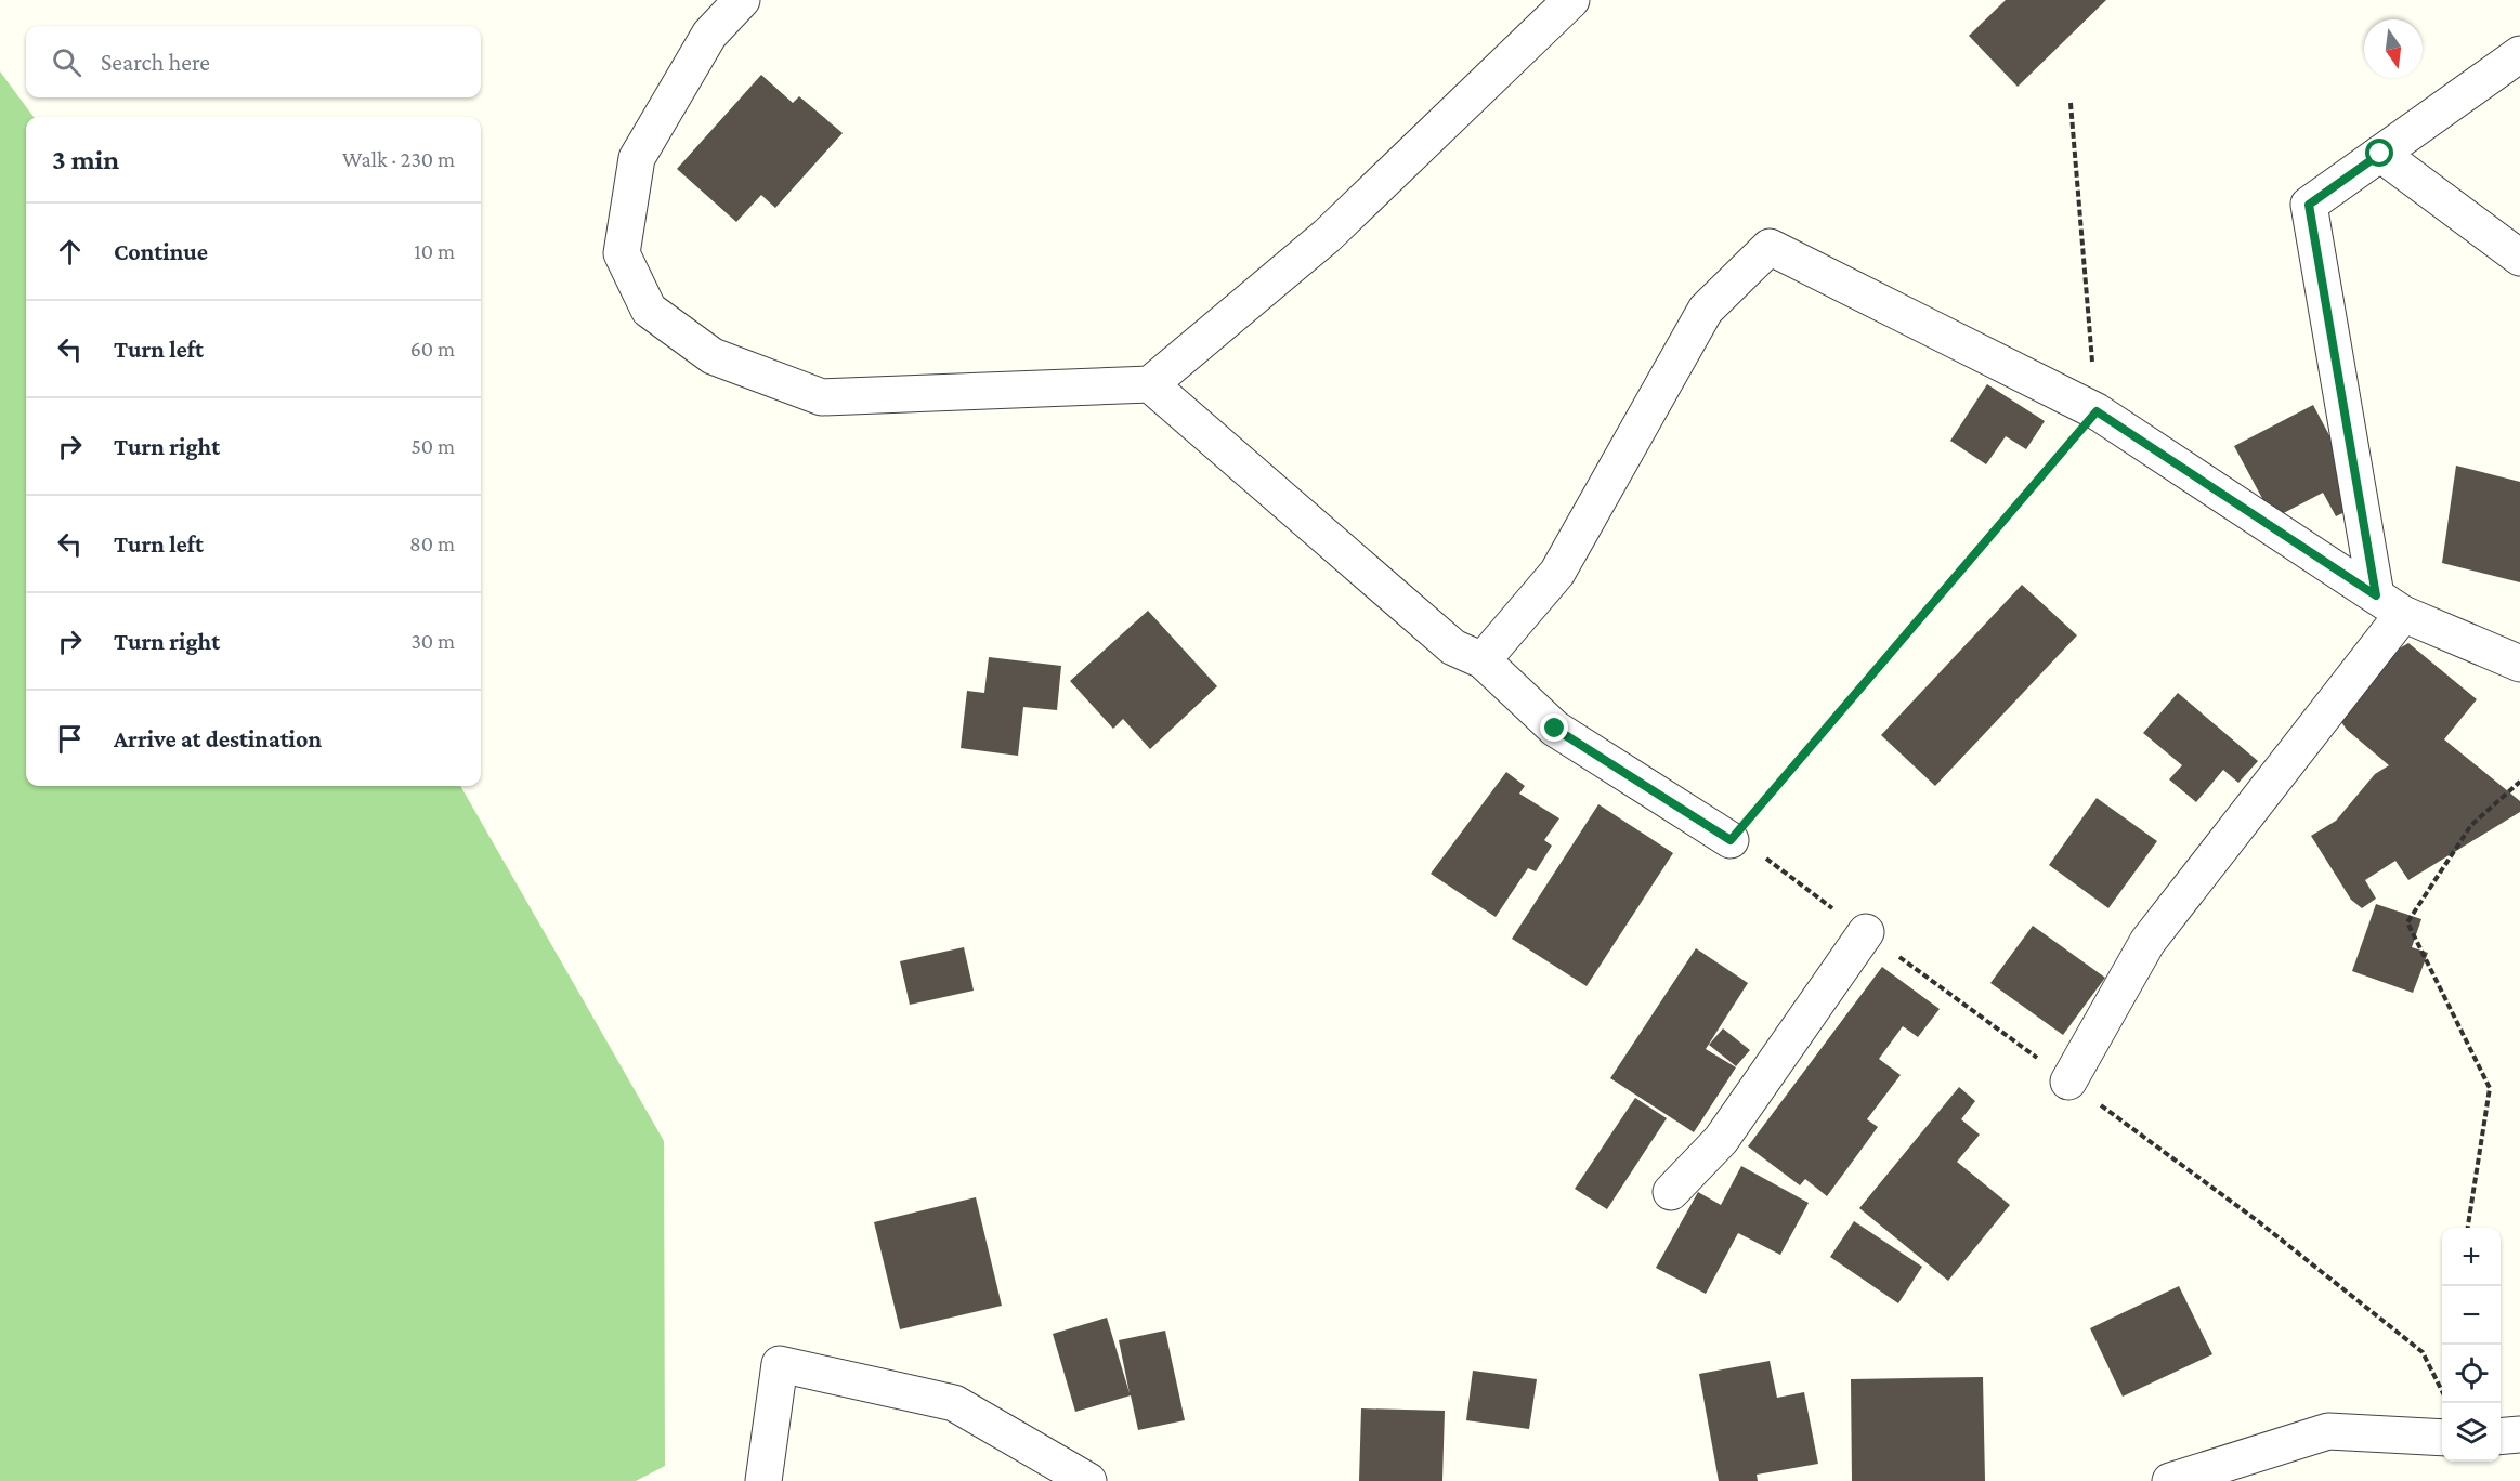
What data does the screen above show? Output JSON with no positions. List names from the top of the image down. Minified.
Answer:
{"north":"bottom","page":{"search":"Search here","heading":["3 min","Walk · 230 m"],"list":[["Continue","10 m"],["Turn left","60 m"],["Turn right","50 m"],["Turn left","80 m"],["Turn right","30 m"],"Arrive at destination"],"map_buttons":["+","−"]}}
